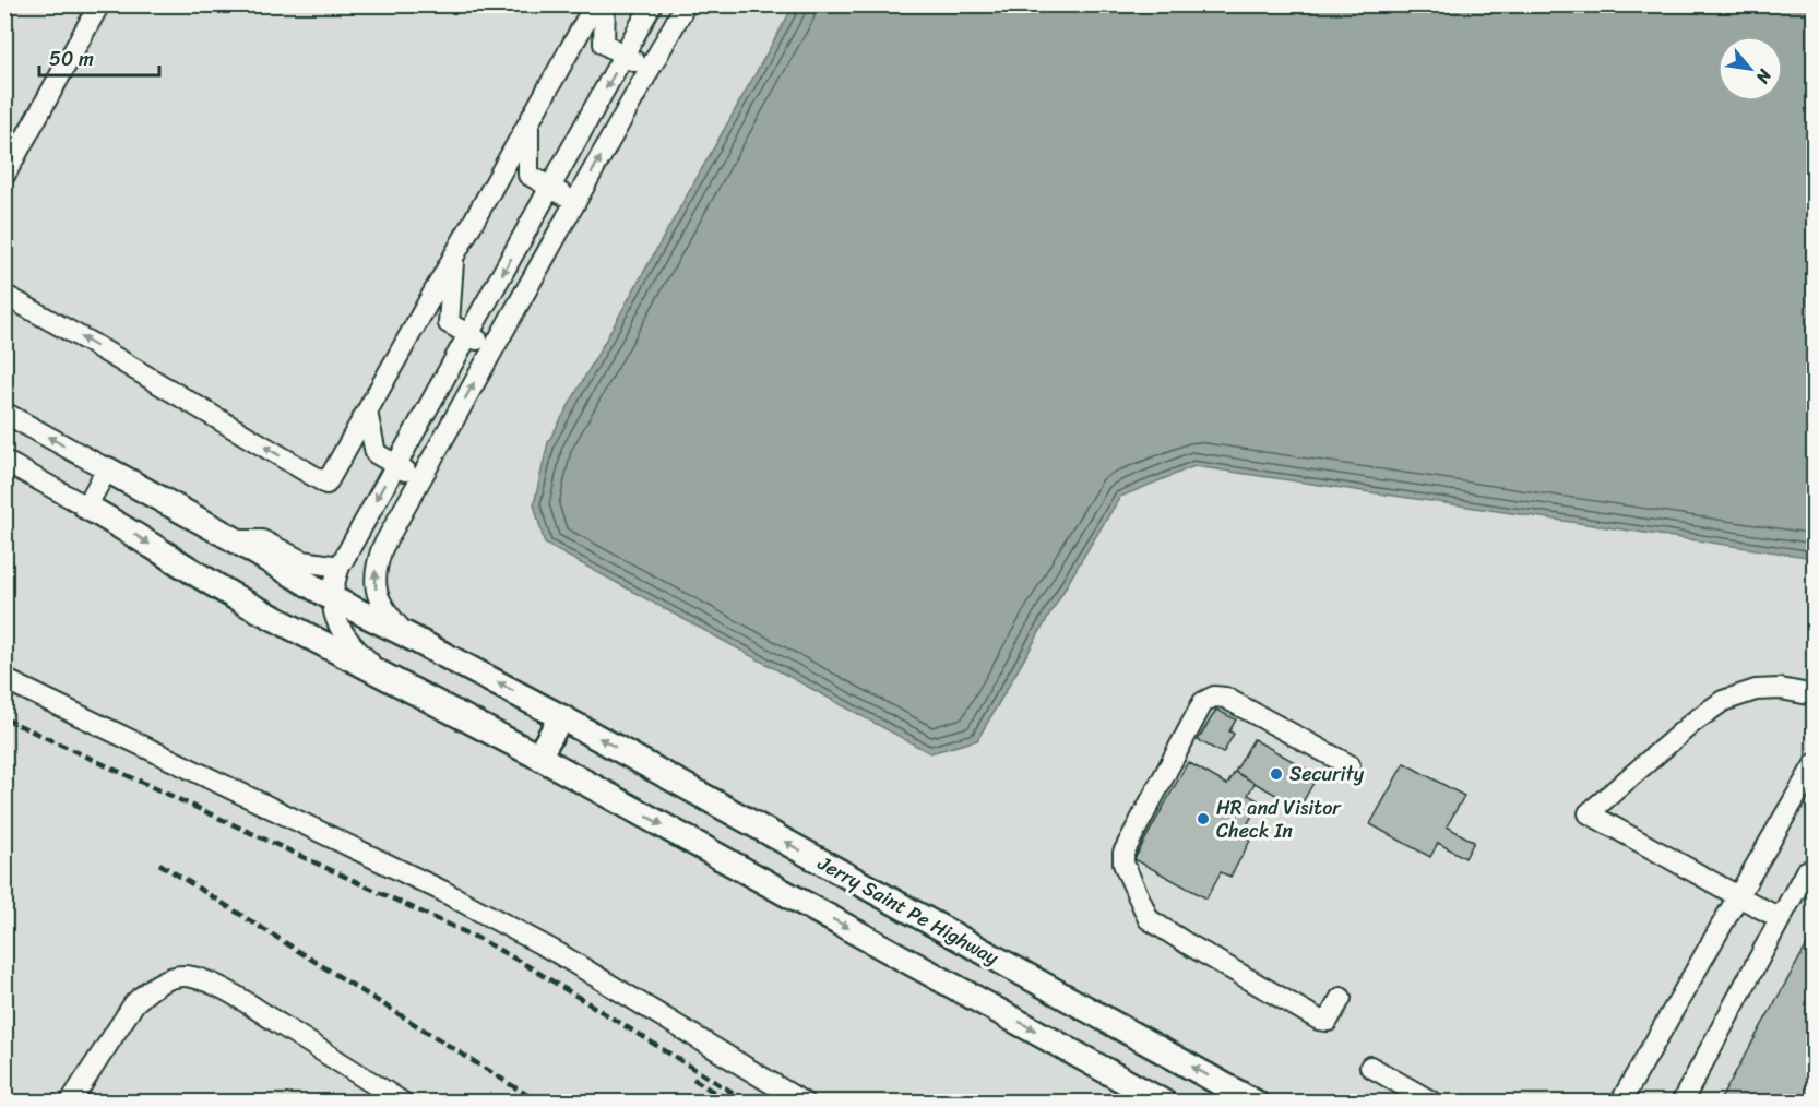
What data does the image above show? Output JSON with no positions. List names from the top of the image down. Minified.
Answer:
{"streets":{"main road":["Jerry Saint Pe Highway"]},"places":["Security","HR and Visitor Check In"],"scale_bar":"50 m","north":"bottom right"}
